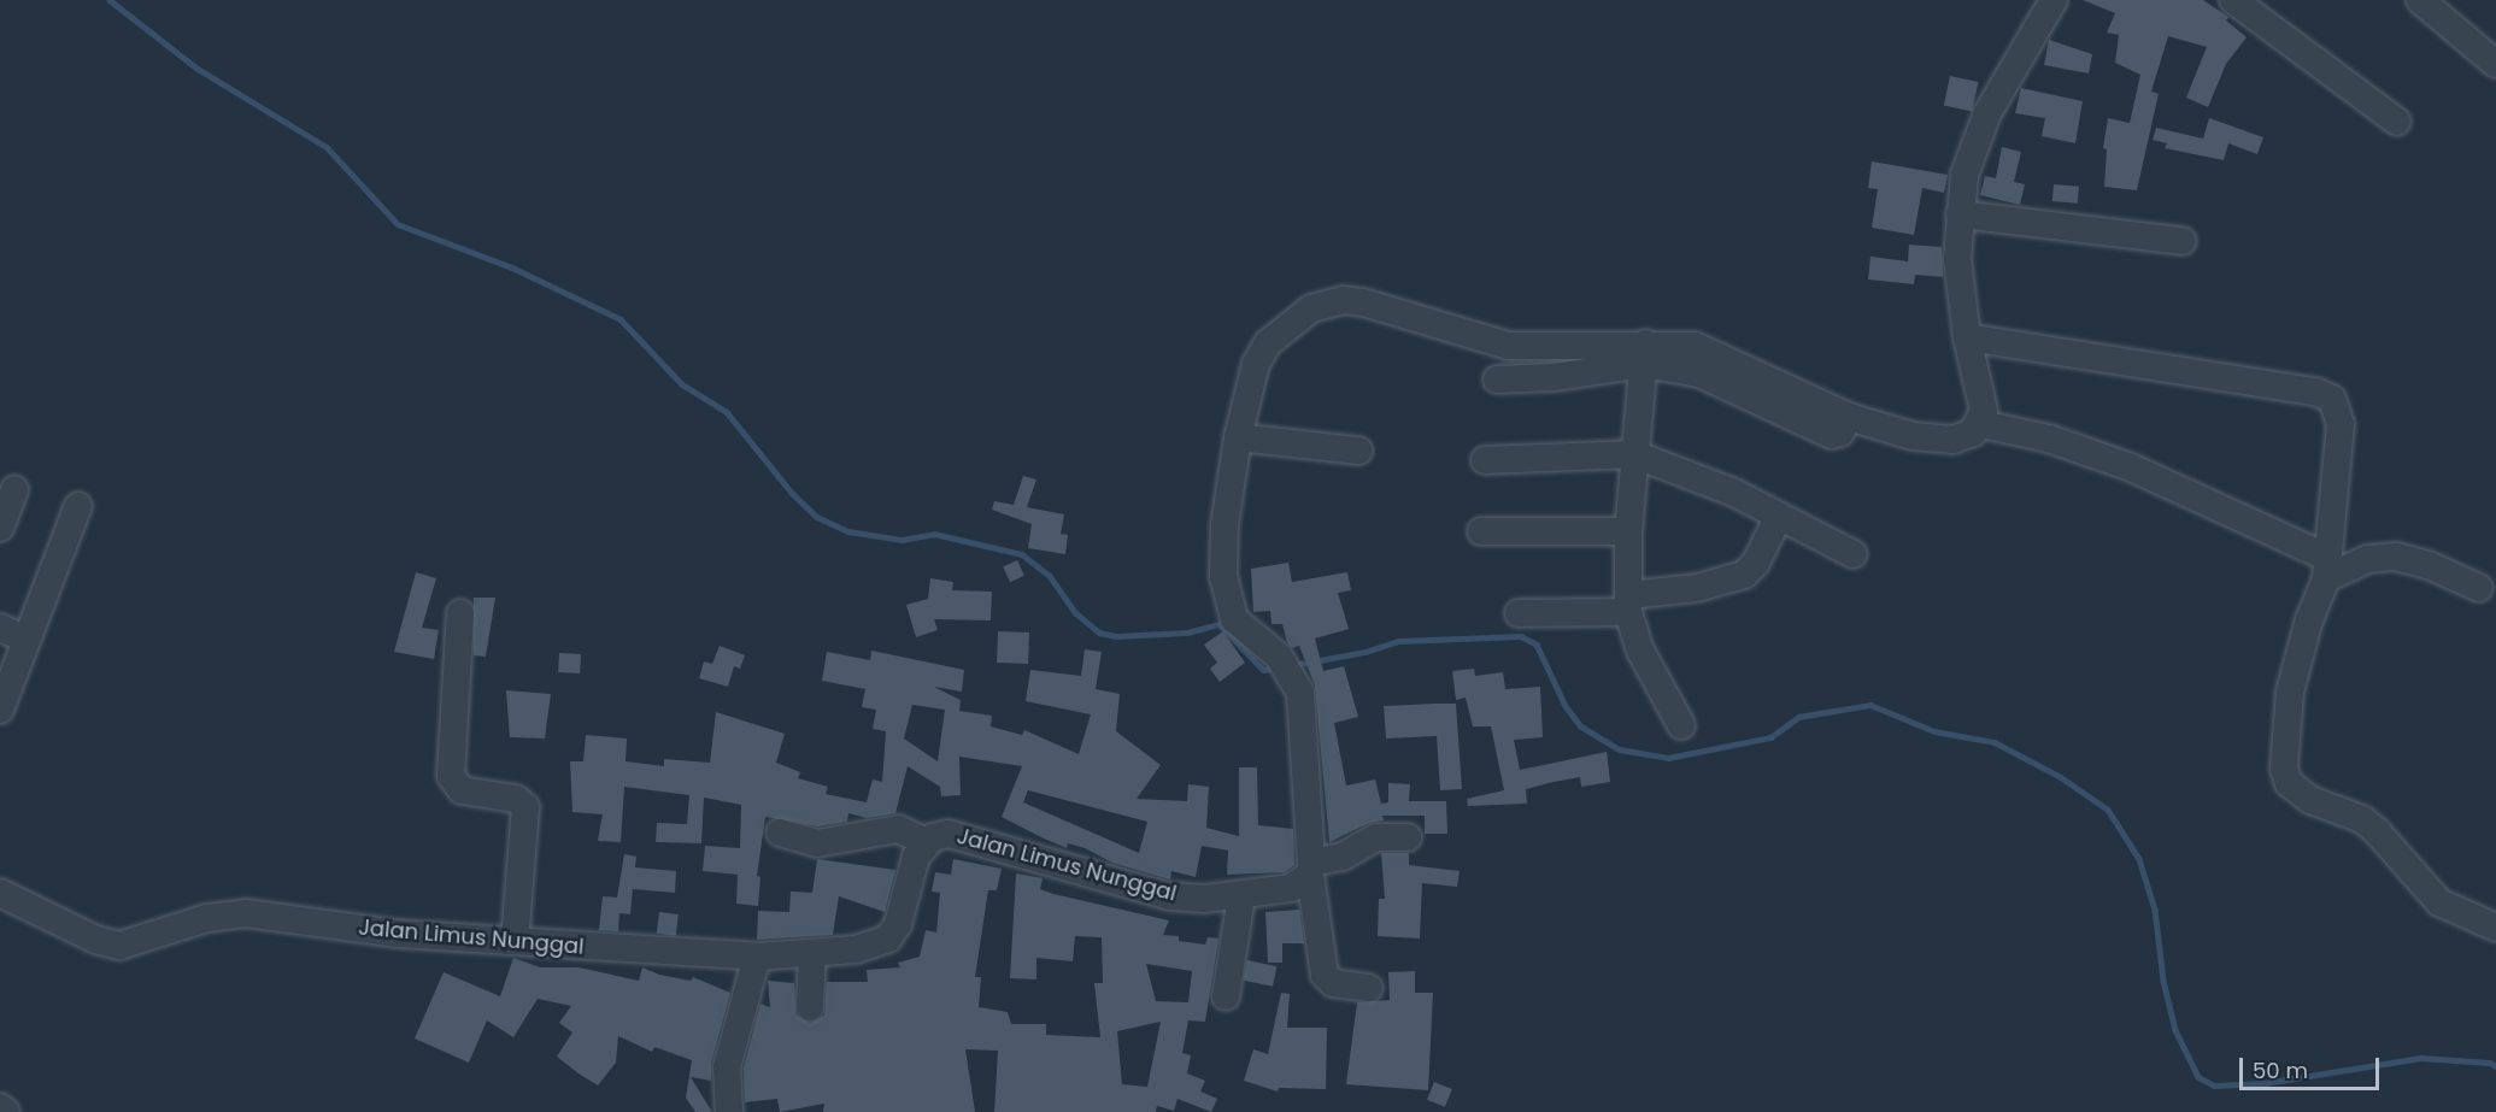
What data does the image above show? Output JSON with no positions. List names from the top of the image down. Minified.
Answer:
{"streets":{"street":["Jalan Limus Nunggal"]},"scale_bar":"50 m"}
